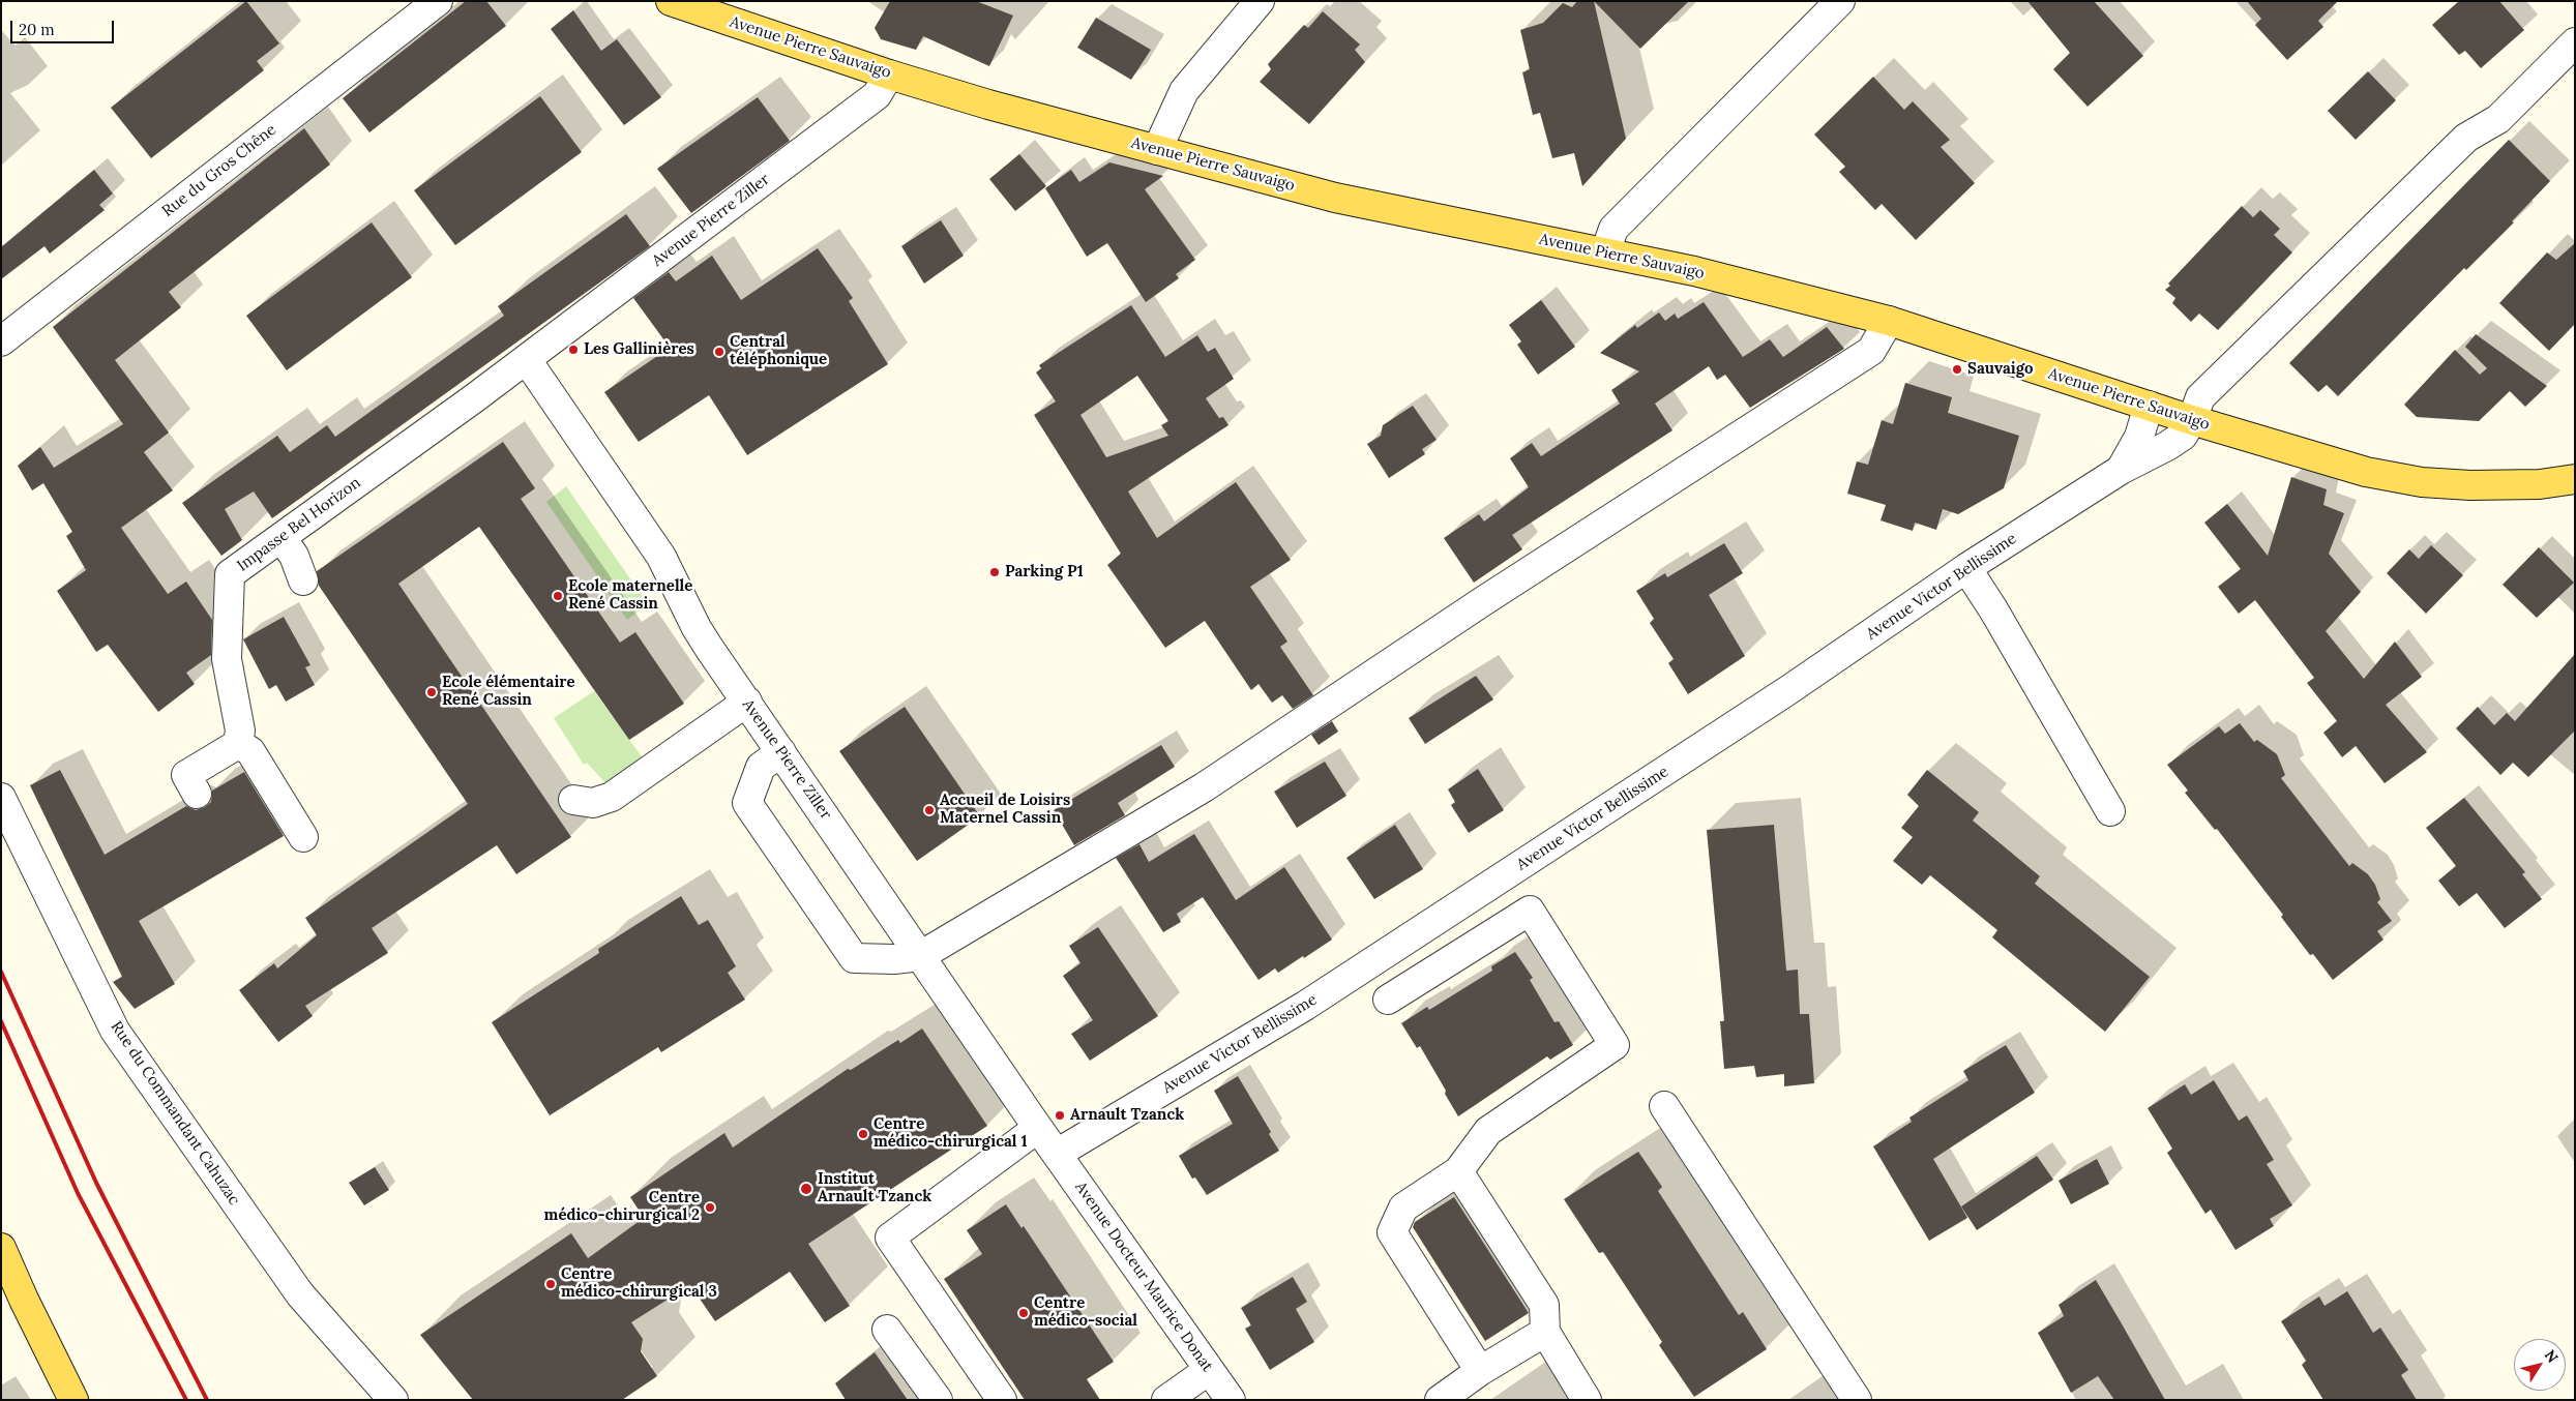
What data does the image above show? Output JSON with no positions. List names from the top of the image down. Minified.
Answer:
{"streets":{"main road":["Avenue Pierre Sauvaigo"],"street":["Rue du Gros Chêne","Avenue Pierre Ziller","Impasse Bel Horizon","Avenue Victor Bellissime","Rue du Commandant Cahuzac","Avenue Docteur Maurice Donat"]},"crossings":[["Avenue Pierre Sauvaigo","Avenue Pierre Ziller"],["Avenue Pierre Sauvaigo","Avenue Victor Bellissime"],["Avenue Pierre Ziller","Impasse Bel Horizon"],["Avenue Pierre Ziller","Avenue Victor Bellissime"],["Avenue Pierre Ziller","Avenue Docteur Maurice Donat"],["Avenue Victor Bellissime","Avenue Docteur Maurice Donat"]],"places":["Les Gallinières","Central téléphonique","Sauvaigo","Parking P1","Ecole maternelle René Cassin","Ecole élémentaire René Cassin","Accueil de Loisirs Maternel Cassin","Arnault Tzanck","Centre médico-chirurgical 1","Institut Arnault Tzanck","Centre médico-chirurgical 2","Centre médico-chirurgical 3","Centre médico-social"],"scale_bar":"20 m","north":"top right"}
